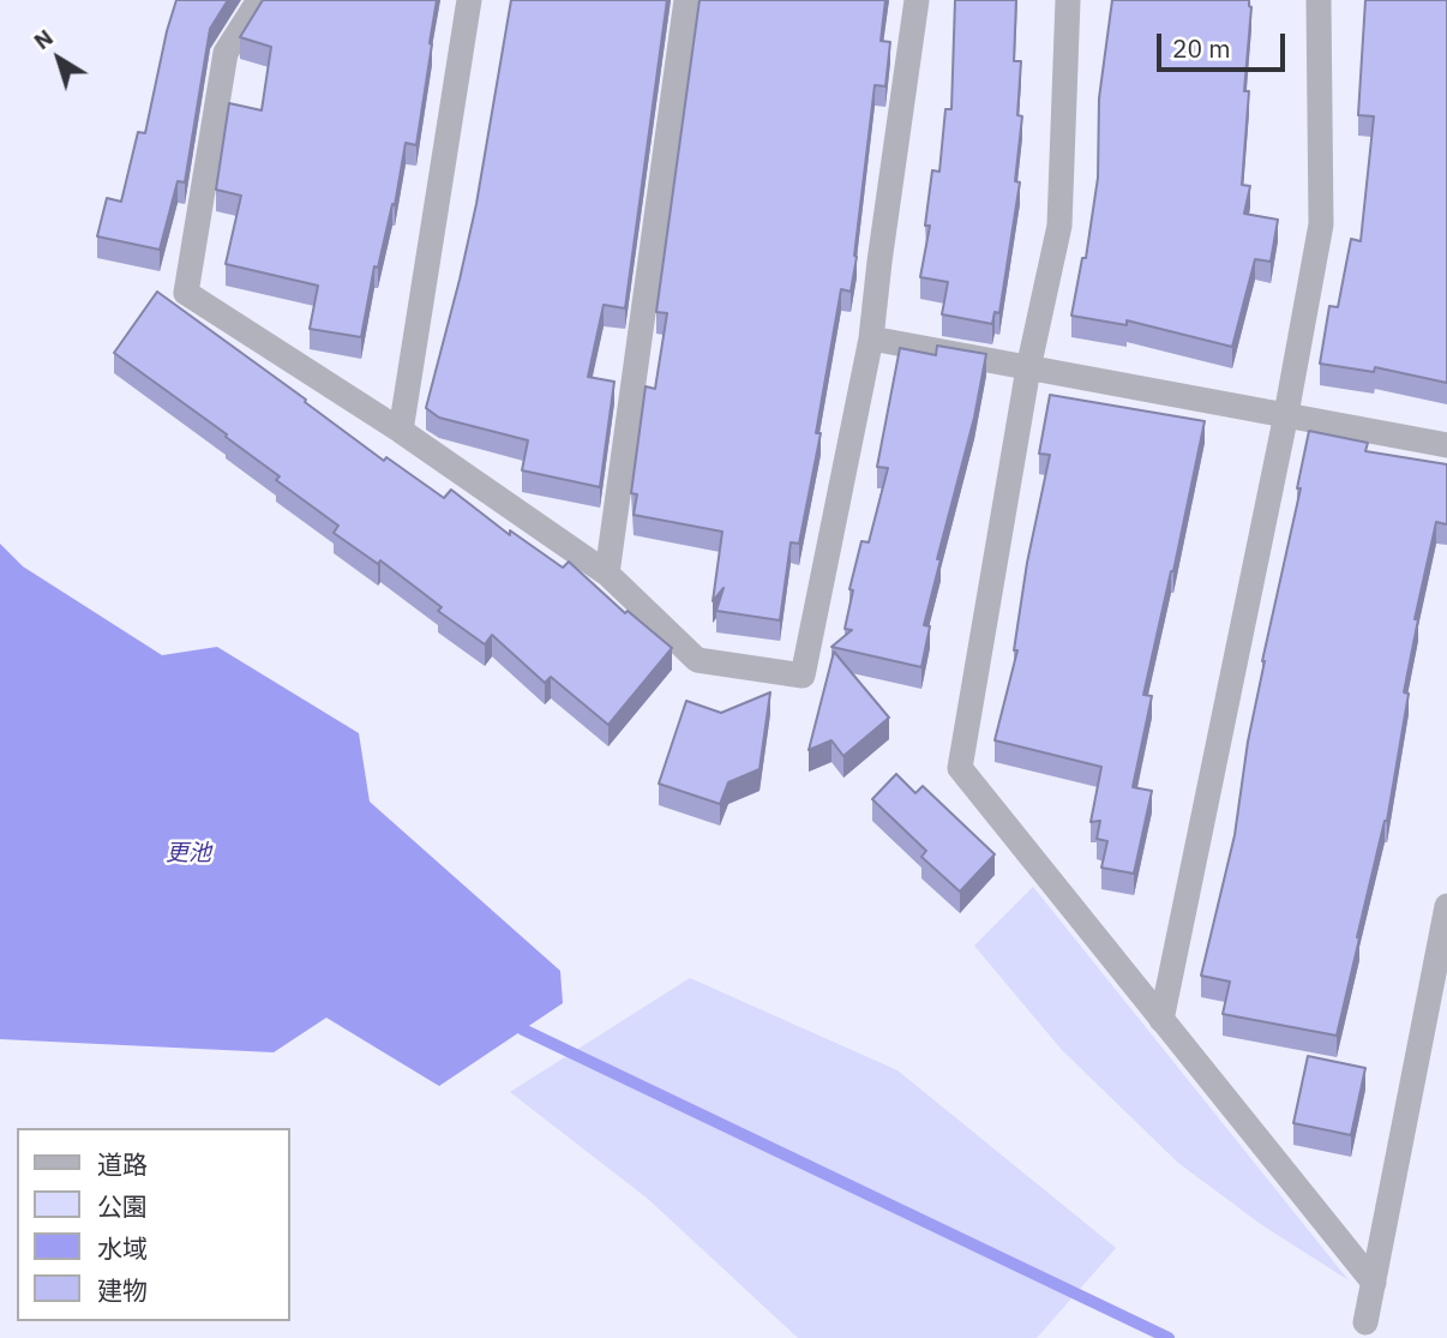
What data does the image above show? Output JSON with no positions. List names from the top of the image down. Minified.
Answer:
{"water":["更池"],"legend":["道路","公園","水域","建物"],"scale_bar":"20 m","north":"top left"}
